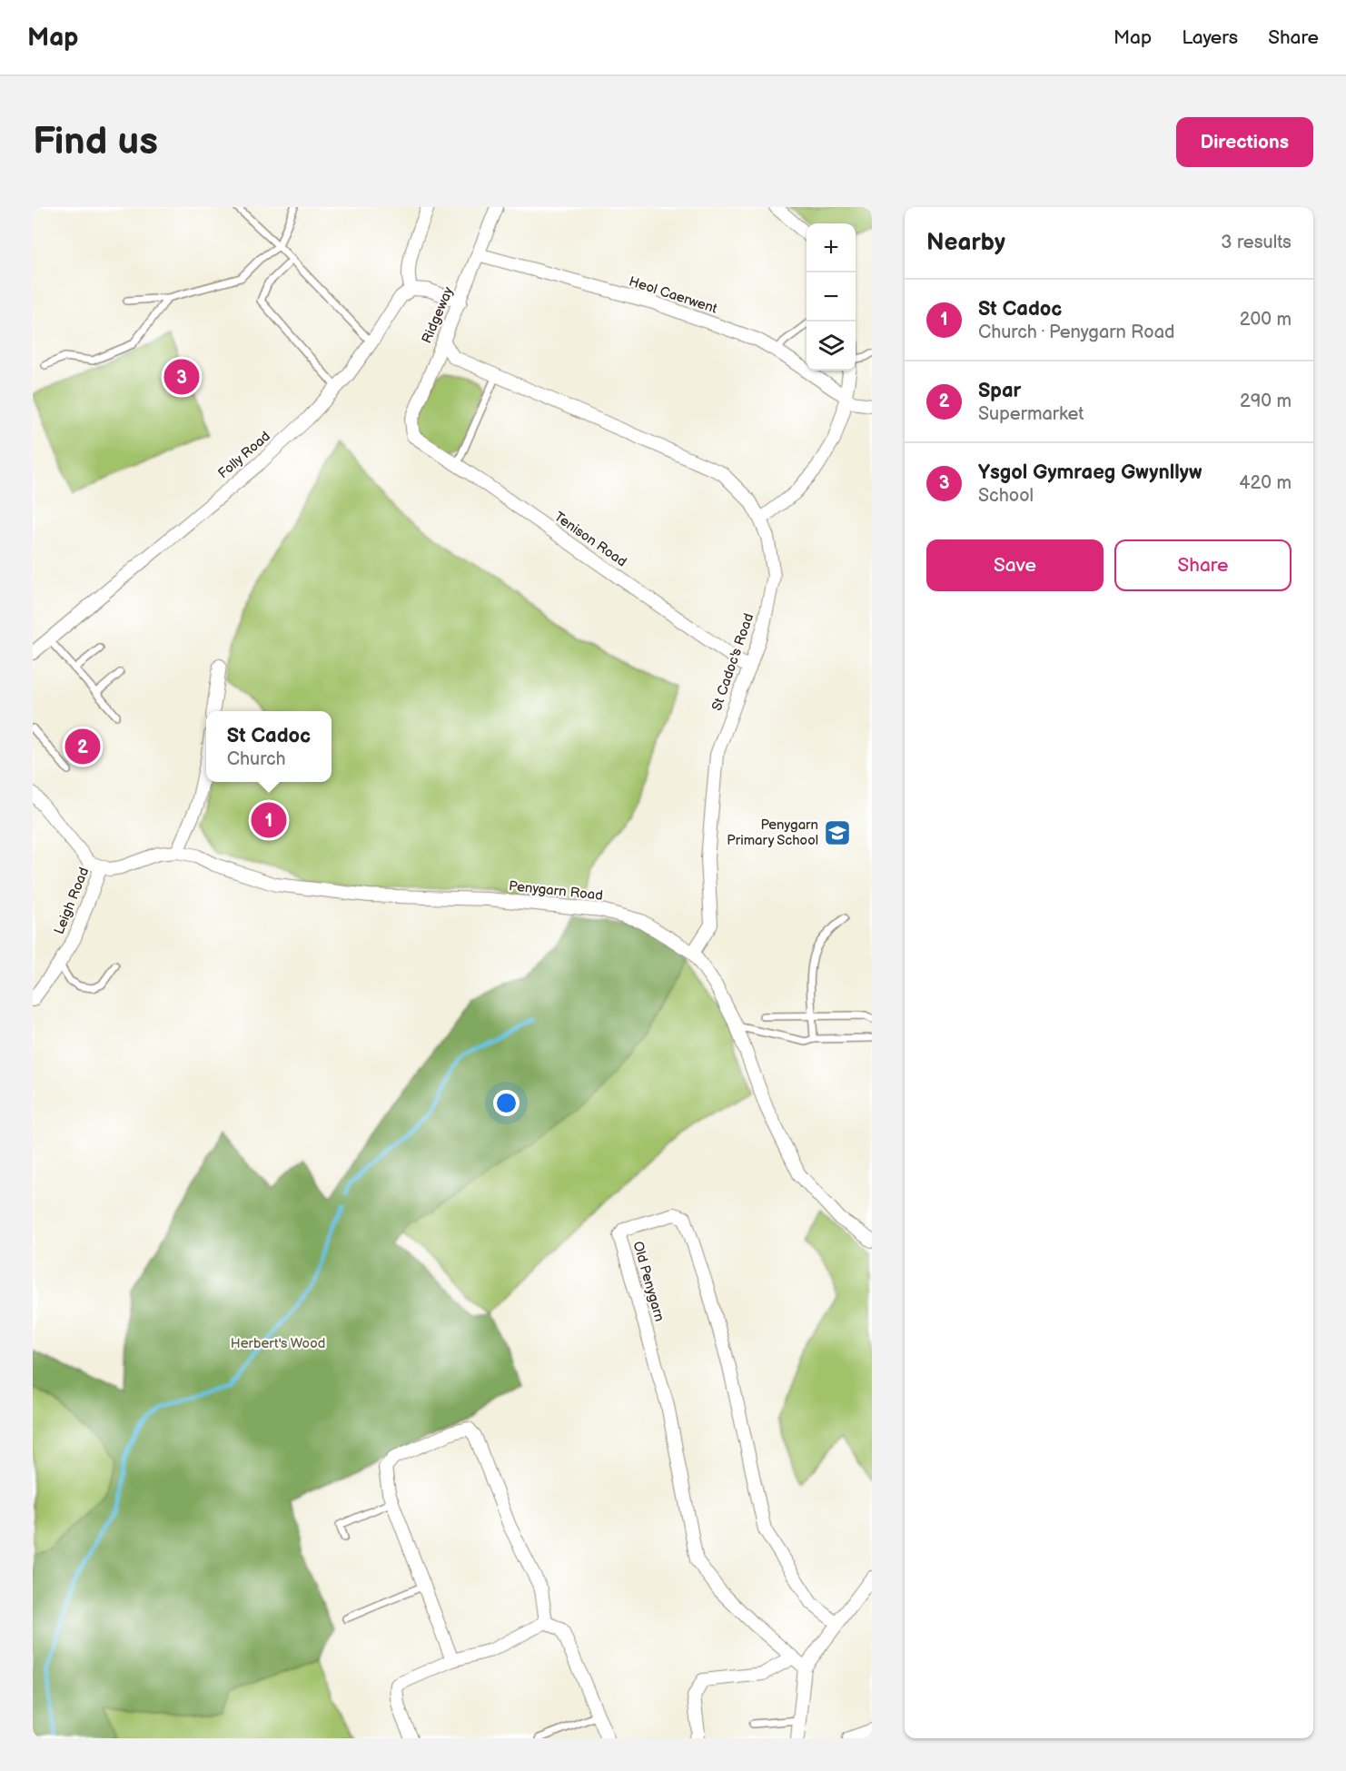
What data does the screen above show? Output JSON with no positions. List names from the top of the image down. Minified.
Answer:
{"streets":{"street":["Heol Caerwent","Ridgeway","Folly Road","Tenison Road","St Cadoc's Road","Penygarn Road","Leigh Road","Old Penygarn"]},"crossings":[["Heol Caerwent","Ridgeway"],["Ridgeway","Tenison Road"],["Ridgeway","St Cadoc's Road"],["Tenison Road","St Cadoc's Road"],["St Cadoc's Road","Penygarn Road"],["Penygarn Road","Leigh Road"]],"parks":["Herbert's Wood"],"places":{"school or university":["Penygarn Primary School"]},"page":{"header":"Map","nav":["Map","Layers","Share"],"buttons":["Directions",["Save","Share"]],"title":"Find us","heading":["Nearby","3 results"],"map_buttons":["+","−"],"list":[{"mark":"1","name":"St Cadoc","note":"Church · Penygarn Road","value":"200 m"},{"mark":"2","name":"Spar","note":"Supermarket","value":"290 m"},{"mark":"3","name":"Ysgol Gymraeg Gwynllyw","note":"School","value":"420 m"}],"pins":["3","2","1"],"popup":["St Cadoc","Church"]}}
